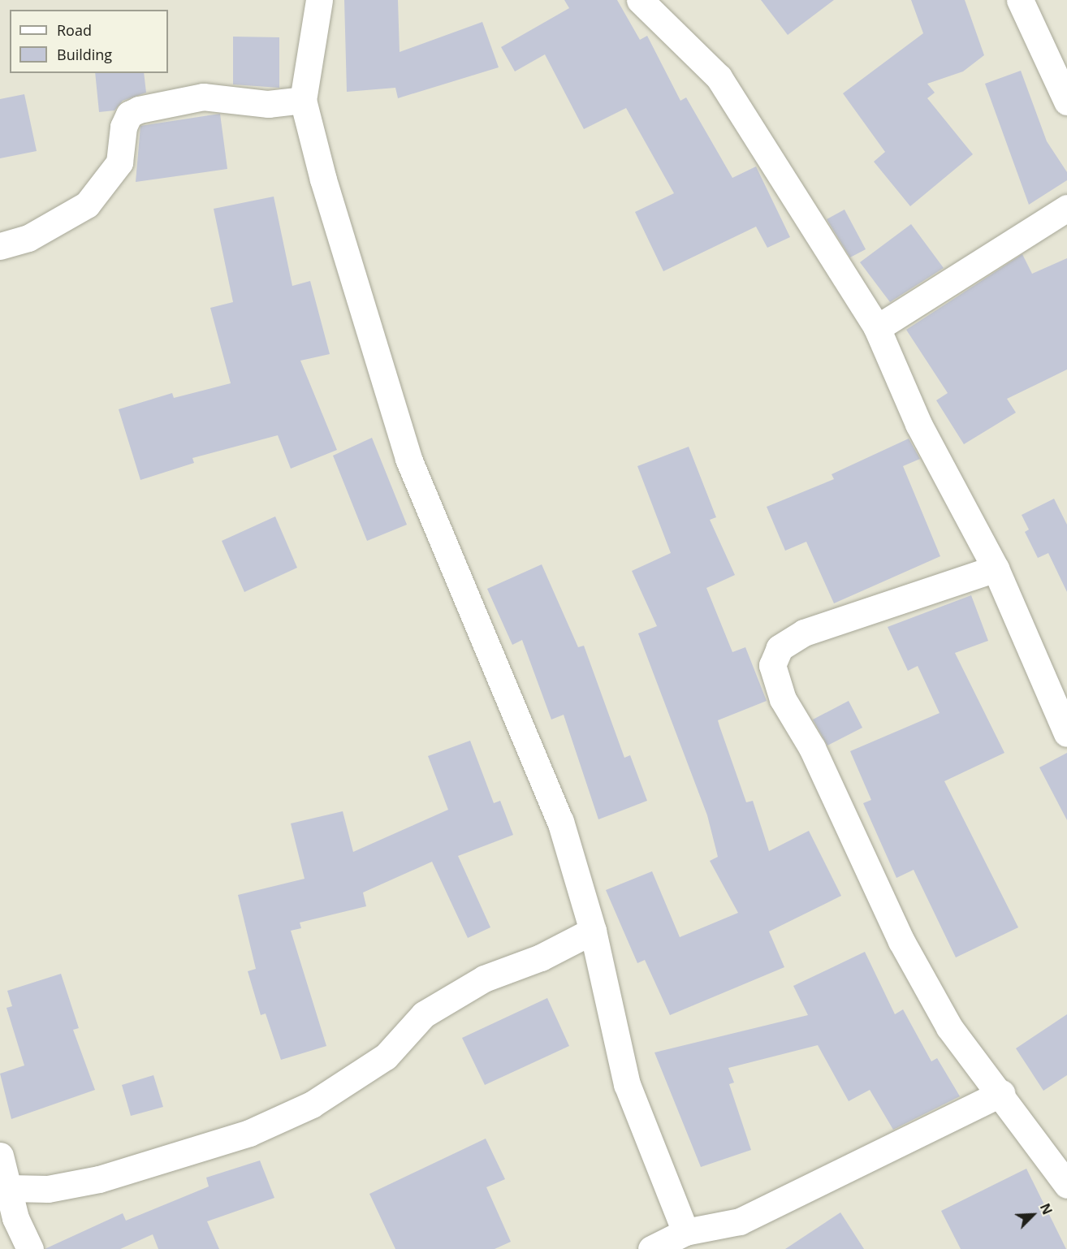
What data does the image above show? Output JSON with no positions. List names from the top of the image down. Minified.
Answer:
{"legend":["Road","Building"],"north":"top right"}
